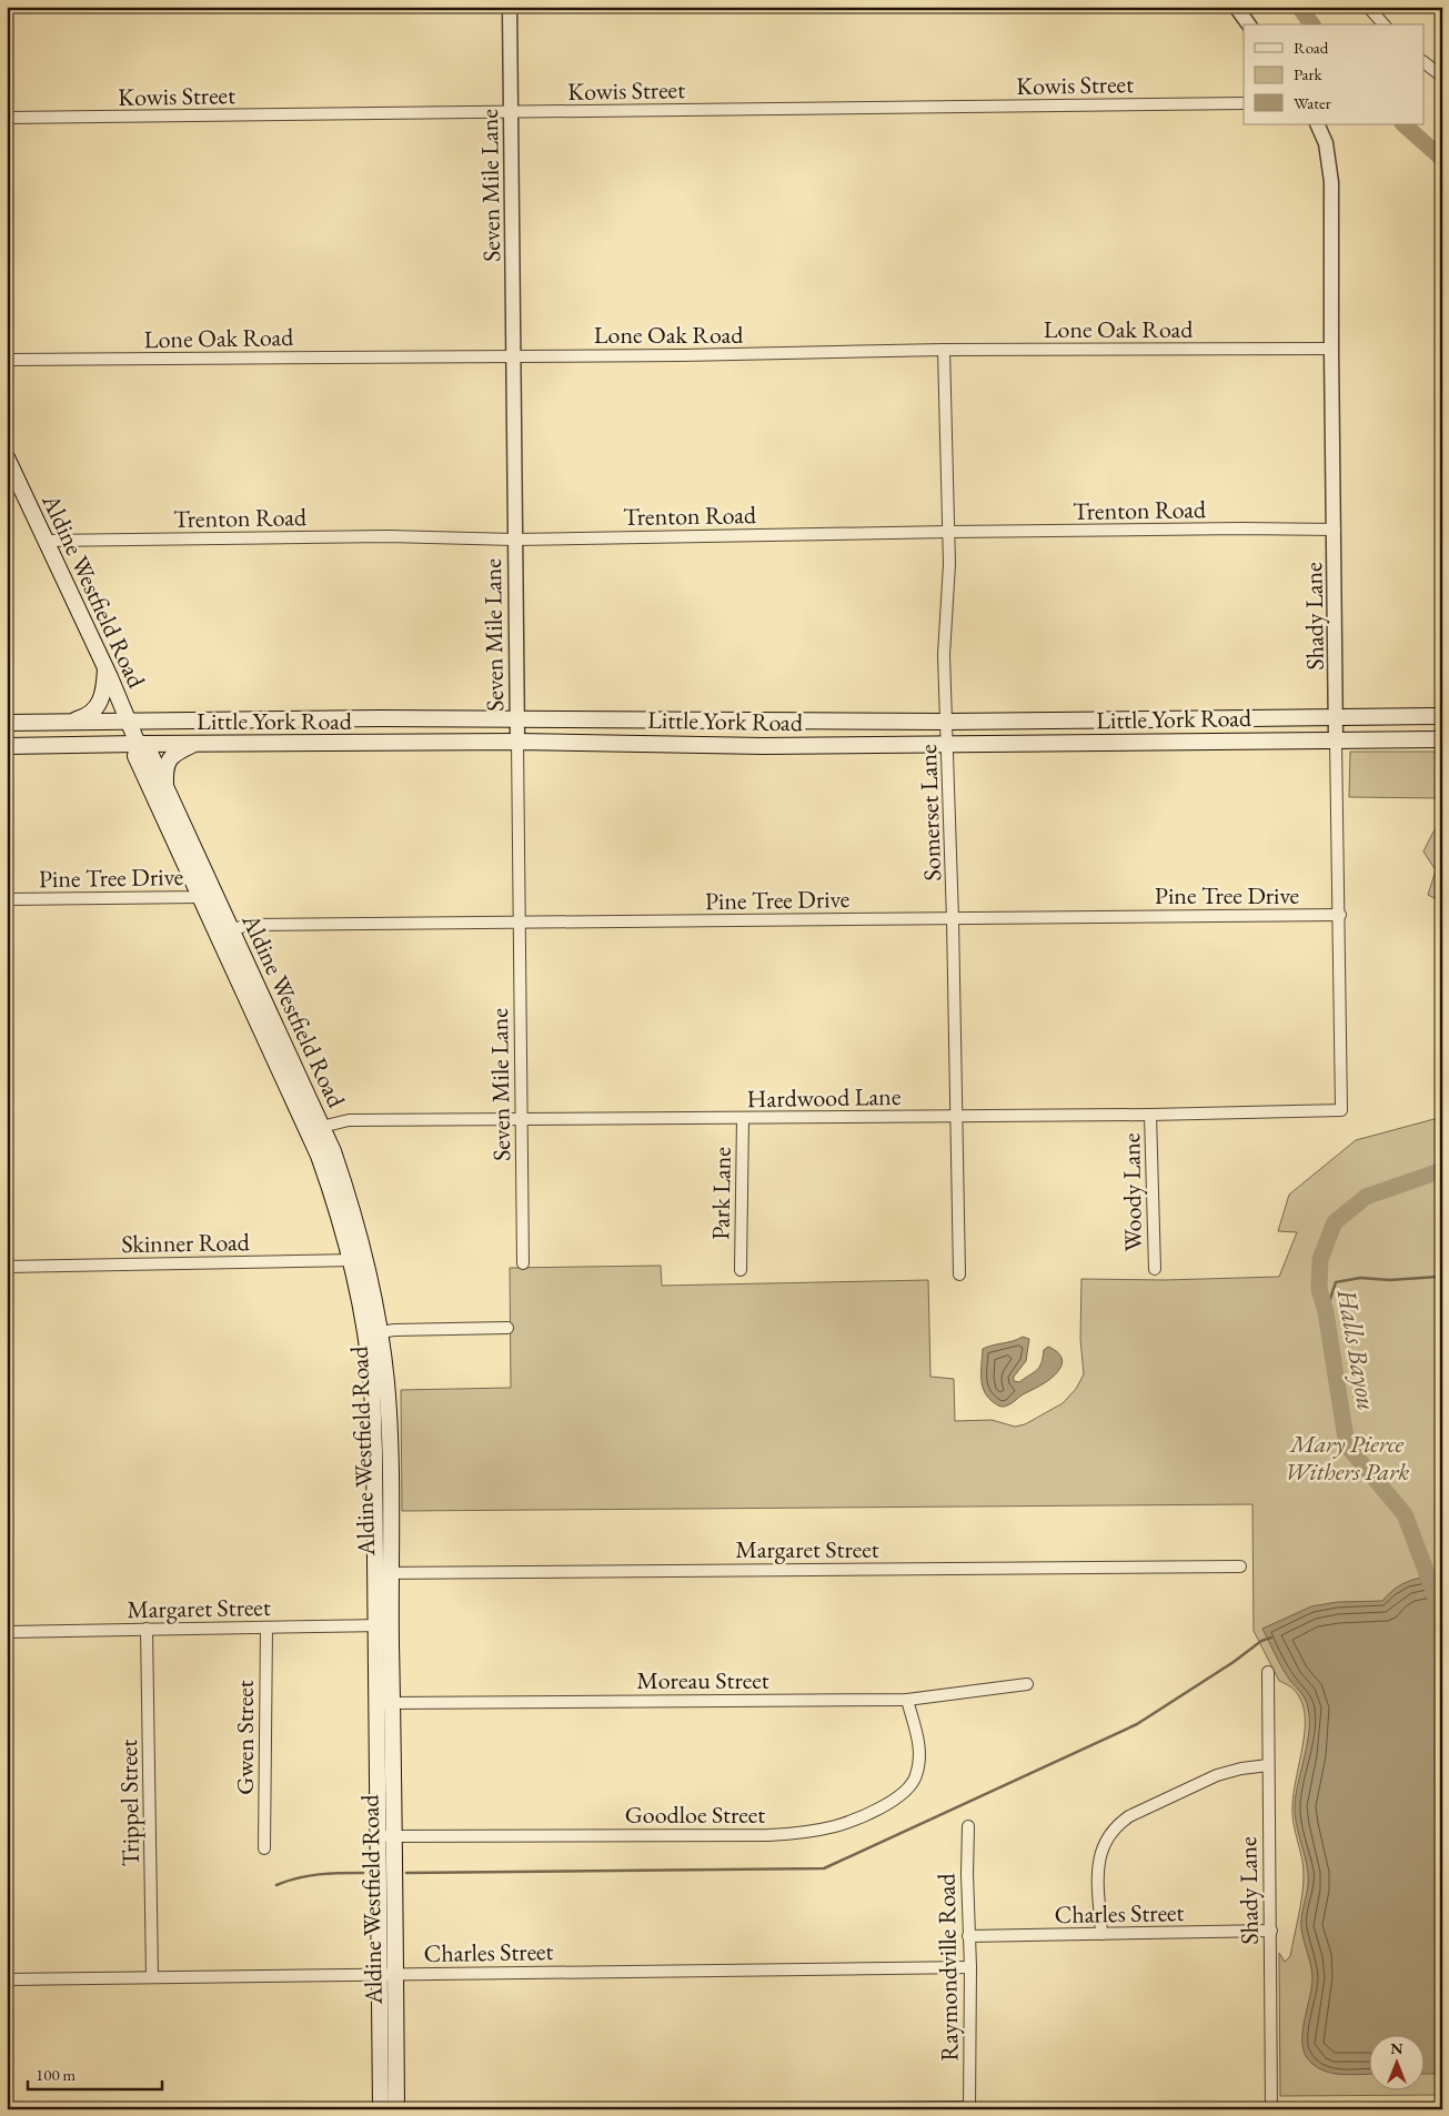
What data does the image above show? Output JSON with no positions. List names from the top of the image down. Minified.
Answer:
{"streets":{"main road":["Aldine Westfield Road","Little York Road"],"street":["Kowis Street","Seven Mile Lane","Lone Oak Road","Trenton Road","Shady Lane","Somerset Lane","Pine Tree Drive","Hardwood Lane","Woody Lane","Park Lane","Skinner Road","Margaret Street","Moreau Street","Gwen Street","Trippel Street","Goodloe Street","Charles Street","Raymondville Road"]},"crossings":[["Kowis Street","Seven Mile Lane"],["Seven Mile Lane","Lone Oak Road"],["Seven Mile Lane","Trenton Road"],["Seven Mile Lane","Little York Road"],["Seven Mile Lane","Pine Tree Drive"],["Seven Mile Lane","Hardwood Lane"],["Lone Oak Road","Shady Lane"],["Lone Oak Road","Somerset Lane"],["Trenton Road","Aldine Westfield Road"],["Trenton Road","Shady Lane"],["Trenton Road","Somerset Lane"],["Aldine Westfield Road","Little York Road"],["Aldine Westfield Road","Pine Tree Drive"],["Aldine Westfield Road","Hardwood Lane"],["Aldine Westfield Road","Skinner Road"],["Aldine Westfield Road","Margaret Street"],["Aldine Westfield Road","Moreau Street"],["Aldine Westfield Road","Goodloe Street"],["Aldine Westfield Road","Charles Street"],["Shady Lane","Little York Road"],["Shady Lane","Pine Tree Drive"],["Shady Lane","Hardwood Lane"],["Shady Lane","Charles Street"],["Little York Road","Somerset Lane"],["Somerset Lane","Pine Tree Drive"],["Somerset Lane","Hardwood Lane"],["Hardwood Lane","Woody Lane"],["Hardwood Lane","Park Lane"],["Margaret Street","Gwen Street"],["Margaret Street","Trippel Street"],["Moreau Street","Goodloe Street"],["Trippel Street","Charles Street"],["Charles Street","Raymondville Road"]],"water":["Halls Bayou"],"parks":["Mary Pierce Withers Park"],"legend":["Road","Park","Water"],"scale_bar":"100 m","north":"top"}
